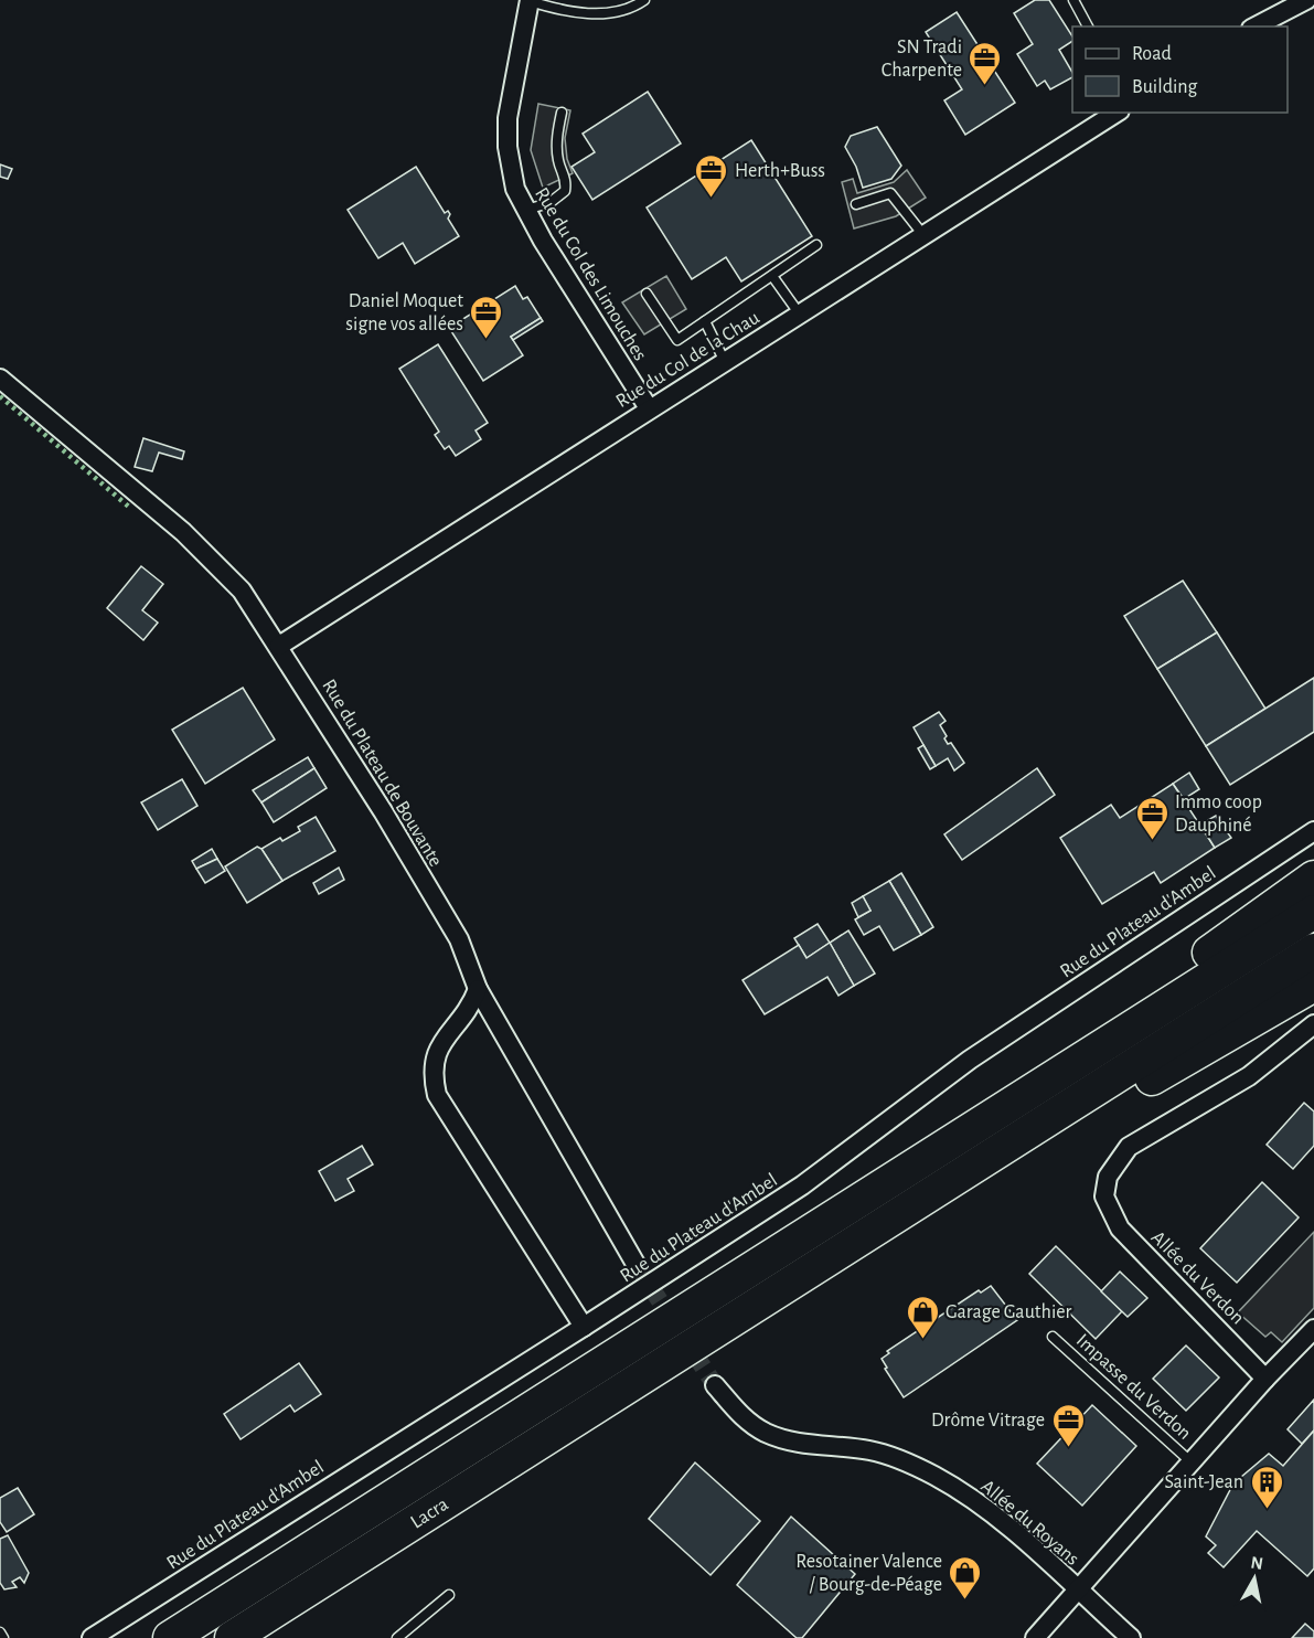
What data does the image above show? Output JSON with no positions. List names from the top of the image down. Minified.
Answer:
{"streets":{"highway":["Lacra"],"street":["Rue du Col des Limouches","Rue du Col de la Chau","Rue du Plateau de Bouvante","Rue du Plateau d'Ambel","Allée du Verdon","Allée du Royans"],"lane":["Impasse du Verdon"]},"crossings":[["Rue du Col des Limouches","Rue du Col de la Chau"],["Rue du Col de la Chau","Rue du Plateau de Bouvante"]],"places":{"office":["SN Tradi Charpente","Herth+Buss","Daniel Moquet signe vos allées","Immo coop Dauphiné","Drôme Vitrage"],"shop":["Garage Gauthier","Resotainer Valence / Bourg-de-Péage"],"building":["Saint-Jean"]},"legend":["Road","Building"],"north":"top"}
